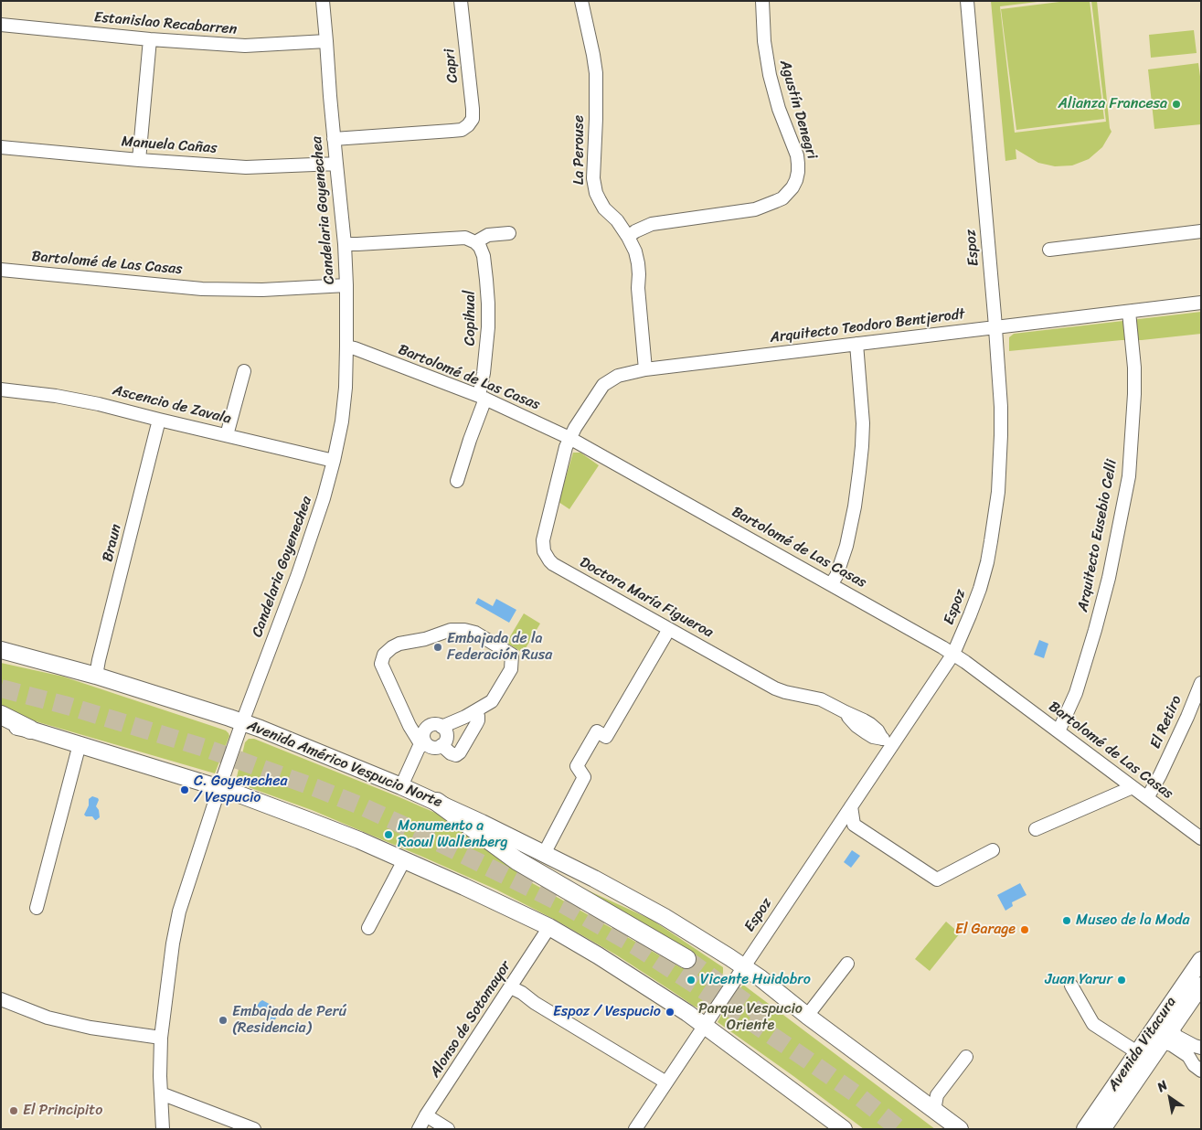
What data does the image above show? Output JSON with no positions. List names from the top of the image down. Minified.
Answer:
{"streets":{"main road":["Avenida Américo Vespucio Norte","Avenida Vitacura"],"street":["Estanislao Recabarren","Capri","Agustín Denegri","Manuela Cañas","La Perouse","Candelaria Goyenechea","Espoz","Bartolomé de Las Casas","Copihual","Arquitecto Teodoro Bentjerodt","Ascencio de Zavala","Arquitecto Eusebio Celli","Braun","Doctora María Figueroa","El Retiro","Alonso de Sotomayor"]},"crossings":[["Estanislao Recabarren","Candelaria Goyenechea"],["Capri","Candelaria Goyenechea"],["Agustín Denegri","La Perouse"],["Manuela Cañas","Candelaria Goyenechea"],["La Perouse","Arquitecto Teodoro Bentjerodt"],["Candelaria Goyenechea","Bartolomé de Las Casas"],["Candelaria Goyenechea","Ascencio de Zavala"],["Candelaria Goyenechea","Avenida Américo Vespucio Norte"],["Espoz","Bartolomé de Las Casas"],["Espoz","Arquitecto Teodoro Bentjerodt"],["Espoz","Doctora María Figueroa"],["Espoz","Avenida Américo Vespucio Norte"],["Bartolomé de Las Casas","Copihual"],["Bartolomé de Las Casas","Arquitecto Teodoro Bentjerodt"],["Bartolomé de Las Casas","Arquitecto Eusebio Celli"],["Bartolomé de Las Casas","Doctora María Figueroa"],["Bartolomé de Las Casas","El Retiro"],["Arquitecto Teodoro Bentjerodt","Arquitecto Eusebio Celli"],["Arquitecto Teodoro Bentjerodt","Doctora María Figueroa"],["Ascencio de Zavala","Braun"],["Braun","Avenida Américo Vespucio Norte"]],"parks":["Parque Vespucio Oriente"],"places":["Alianza Francesa","Embajada de la Federación Rusa","C. Goyenechea / Vespucio","Monumento a Raoul Wallenberg","Museo de la Moda","El Garage","Vicente Huidobro","Juan Yarur","Espoz / Vespucio","Embajada de Perú (Residencia)","El Principito"],"north":"top left"}
